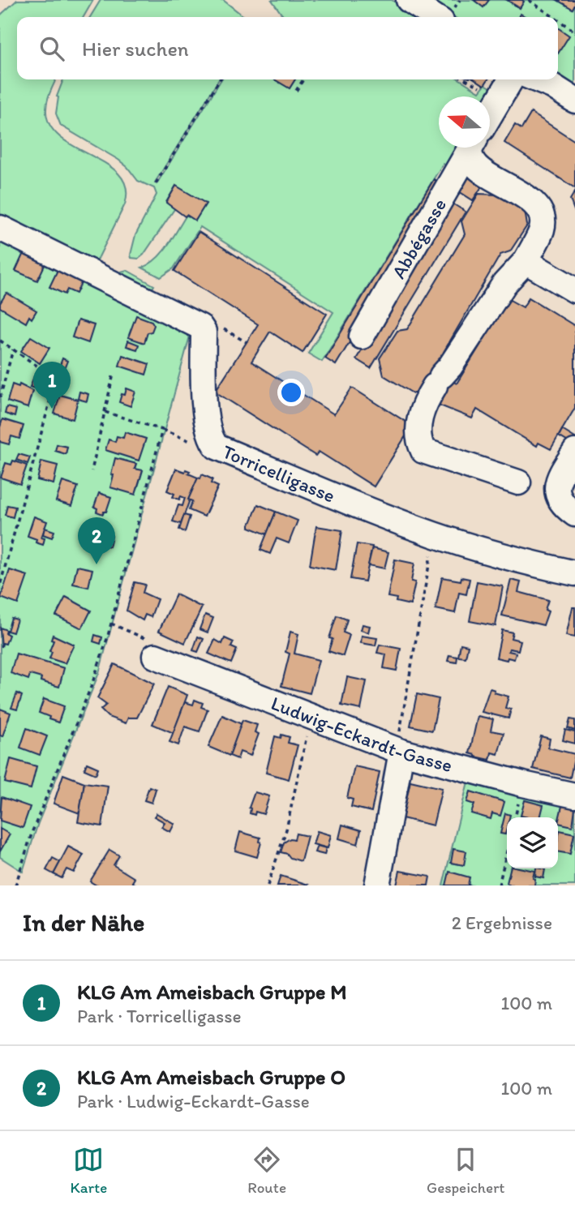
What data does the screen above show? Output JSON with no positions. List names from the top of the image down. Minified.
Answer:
{"streets":{"street":["Abbégasse","Torricelligasse","Ludwig-Eckardt-Gasse"]},"north":"left","page":{"search":"Hier suchen","pins":["1","2"],"heading":["In der Nähe","2 Ergebnisse"],"list":[{"mark":"1","name":"KLG Am Ameisbach Gruppe M","note":"Park · Torricelligasse","value":"100 m"},{"mark":"2","name":"KLG Am Ameisbach Gruppe O","note":"Park · Ludwig-Eckardt-Gasse","value":"100 m"}],"nav":["Karte","Route","Gespeichert"]}}
